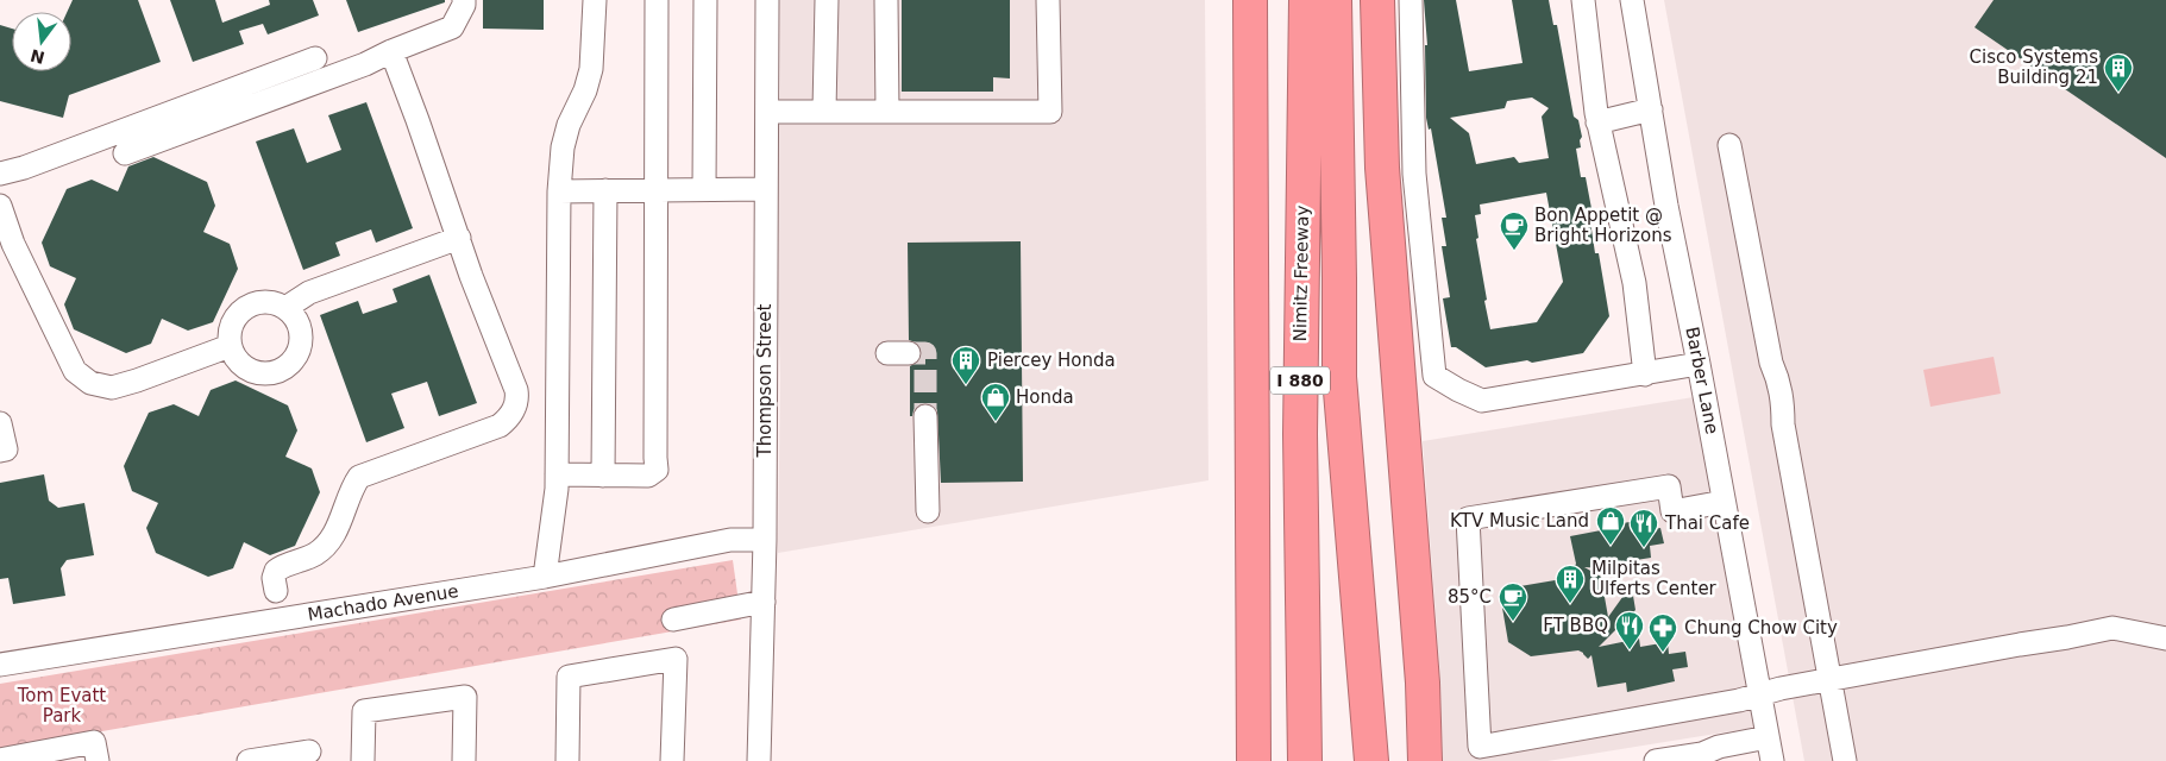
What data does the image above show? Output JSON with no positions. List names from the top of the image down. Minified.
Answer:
{"streets":{"highway":["Nimitz Freeway","I 880"],"street":["Thompson Street","Barber Lane","Machado Avenue"]},"crossings":[["Thompson Street","Machado Avenue"]],"parks":["Tom Evatt Park"],"places":{"building":["Cisco Systems Building 21","Piercey Honda","Milpitas Ulferts Center"],"cafe":["Bon Appetit @ Bright Horizons","85°C"],"shop":["Honda","KTV Music Land"],"restaurant":["Thai Cafe","FT BBQ"],"pharmacy":["Chung Chow City"]},"north":"bottom"}
